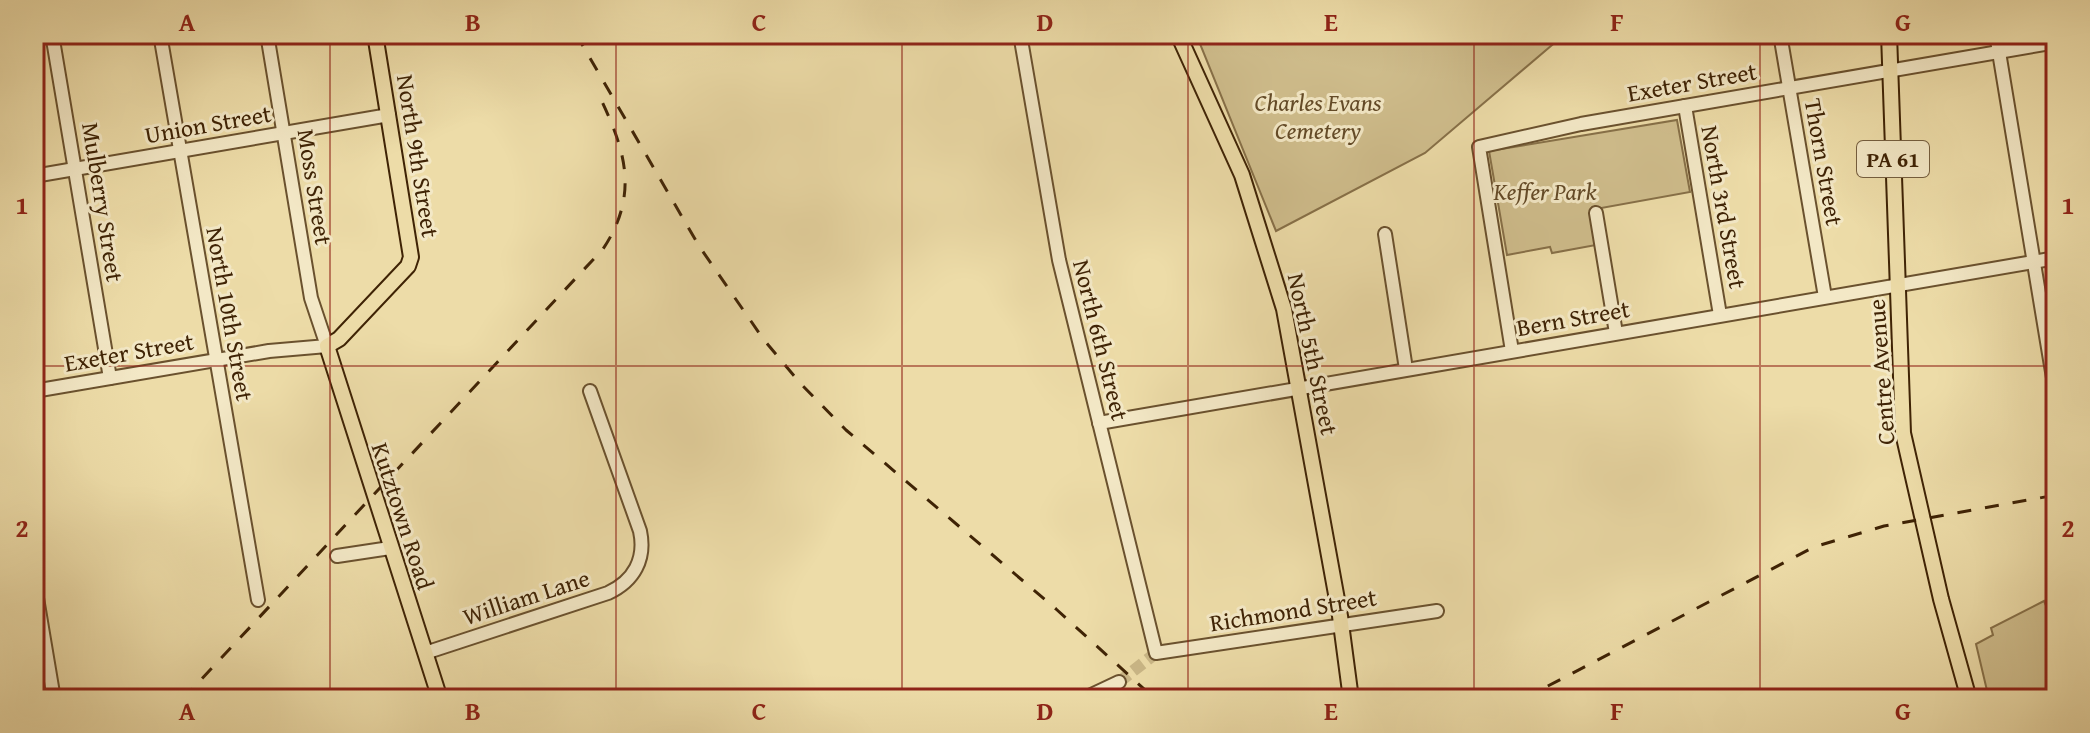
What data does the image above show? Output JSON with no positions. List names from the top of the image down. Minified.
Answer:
{"streets":{"main road":["North 9th Street","PA 61","North 5th Street","Centre Avenue","Kutztown Road"],"street":["Exeter Street","Union Street","Thorn Street","Moss Street","Mulberry Street","North 3rd Street","North 10th Street","Bern Street","North 6th Street","William Lane","Richmond Street"]},"crossings":[["Exeter Street","North 9th Street"],["Exeter Street","Thorn Street"],["Exeter Street","Moss Street"],["Exeter Street","Mulberry Street"],["Exeter Street","North 3rd Street"],["Exeter Street","North 10th Street"],["Exeter Street","Bern Street"],["Exeter Street","Centre Avenue"],["Exeter Street","Kutztown Road"],["Union Street","North 9th Street"],["Union Street","Moss Street"],["Union Street","Mulberry Street"],["Union Street","North 10th Street"],["North 9th Street","Moss Street"],["North 9th Street","Kutztown Road"],["Thorn Street","Bern Street"],["Moss Street","Kutztown Road"],["North 3rd Street","Bern Street"],["Bern Street","North 6th Street"],["Bern Street","North 5th Street"],["Bern Street","Centre Avenue"],["North 6th Street","Richmond Street"],["North 5th Street","Richmond Street"],["Kutztown Road","William Lane"]],"parks":["Charles Evans Cemetery","Keffer Park"],"grid":{"columns":["A","B","C","D","E","F","G"],"rows":["1","2"]}}
